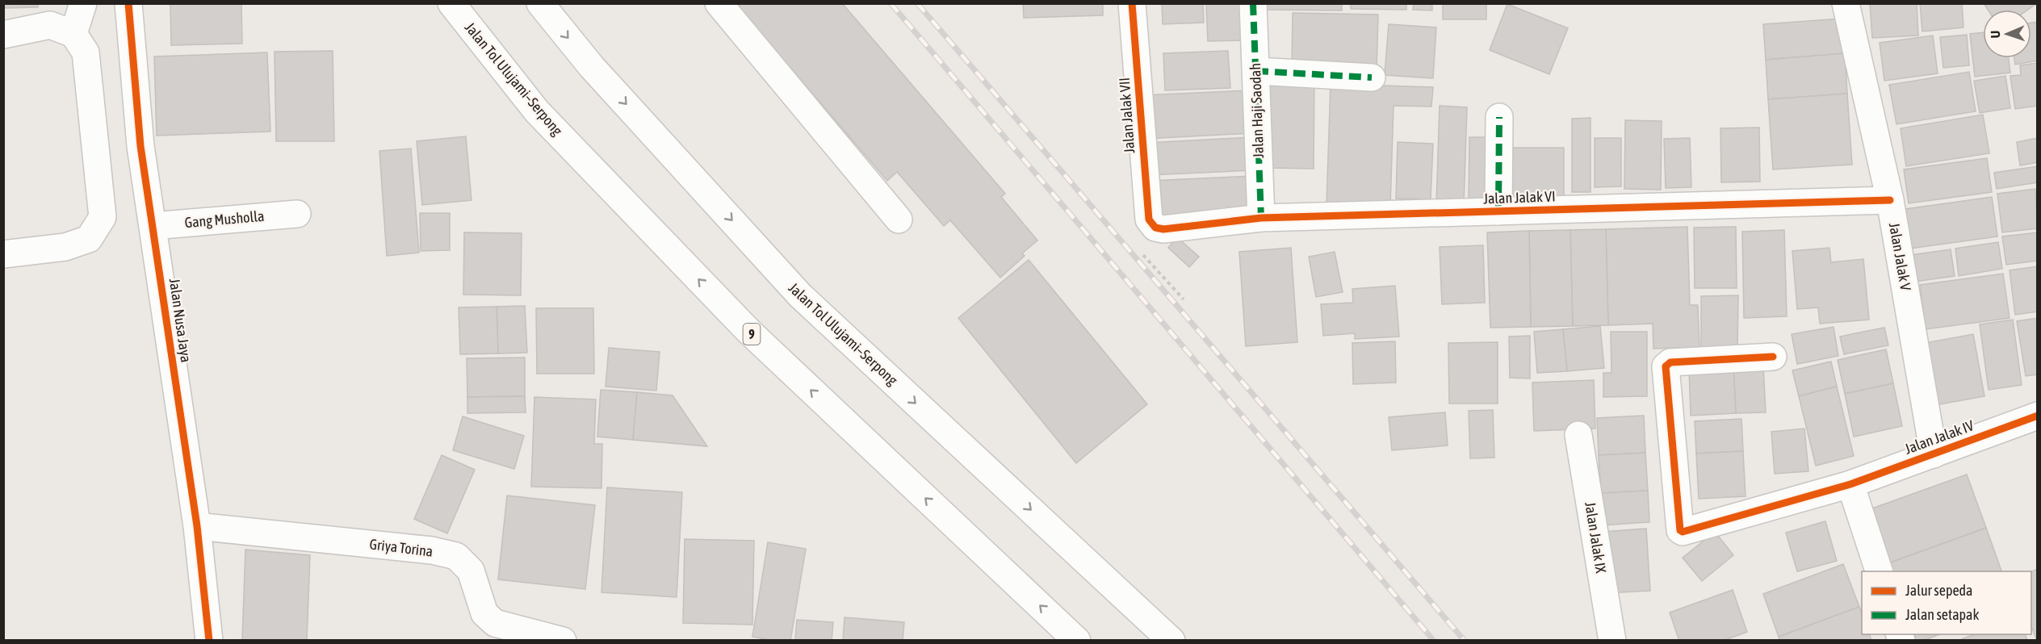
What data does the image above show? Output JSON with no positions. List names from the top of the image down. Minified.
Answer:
{"streets":{"main road":["Jalan Tol Ulujami–Serpong","Jalan Haji Saodah","Jalan Jalak VII","Jalan Jalak VI","Gang Musholla","Jalan Jalak V","Jalan Nusa Jaya","9","Jalan Jalak IV","Jalan Jalak IX","Griya Torina"]},"crossings":[["Jalan Haji Saodah","Jalan Jalak VI"],["Jalan Jalak VII","Jalan Jalak VI"],["Jalan Jalak VI","Jalan Jalak V"],["Gang Musholla","Jalan Nusa Jaya"],["Jalan Jalak V","Jalan Jalak IV"],["Jalan Nusa Jaya","Griya Torina"]],"legend":["Jalur sepeda","Jalan setapak"],"north":"left"}
